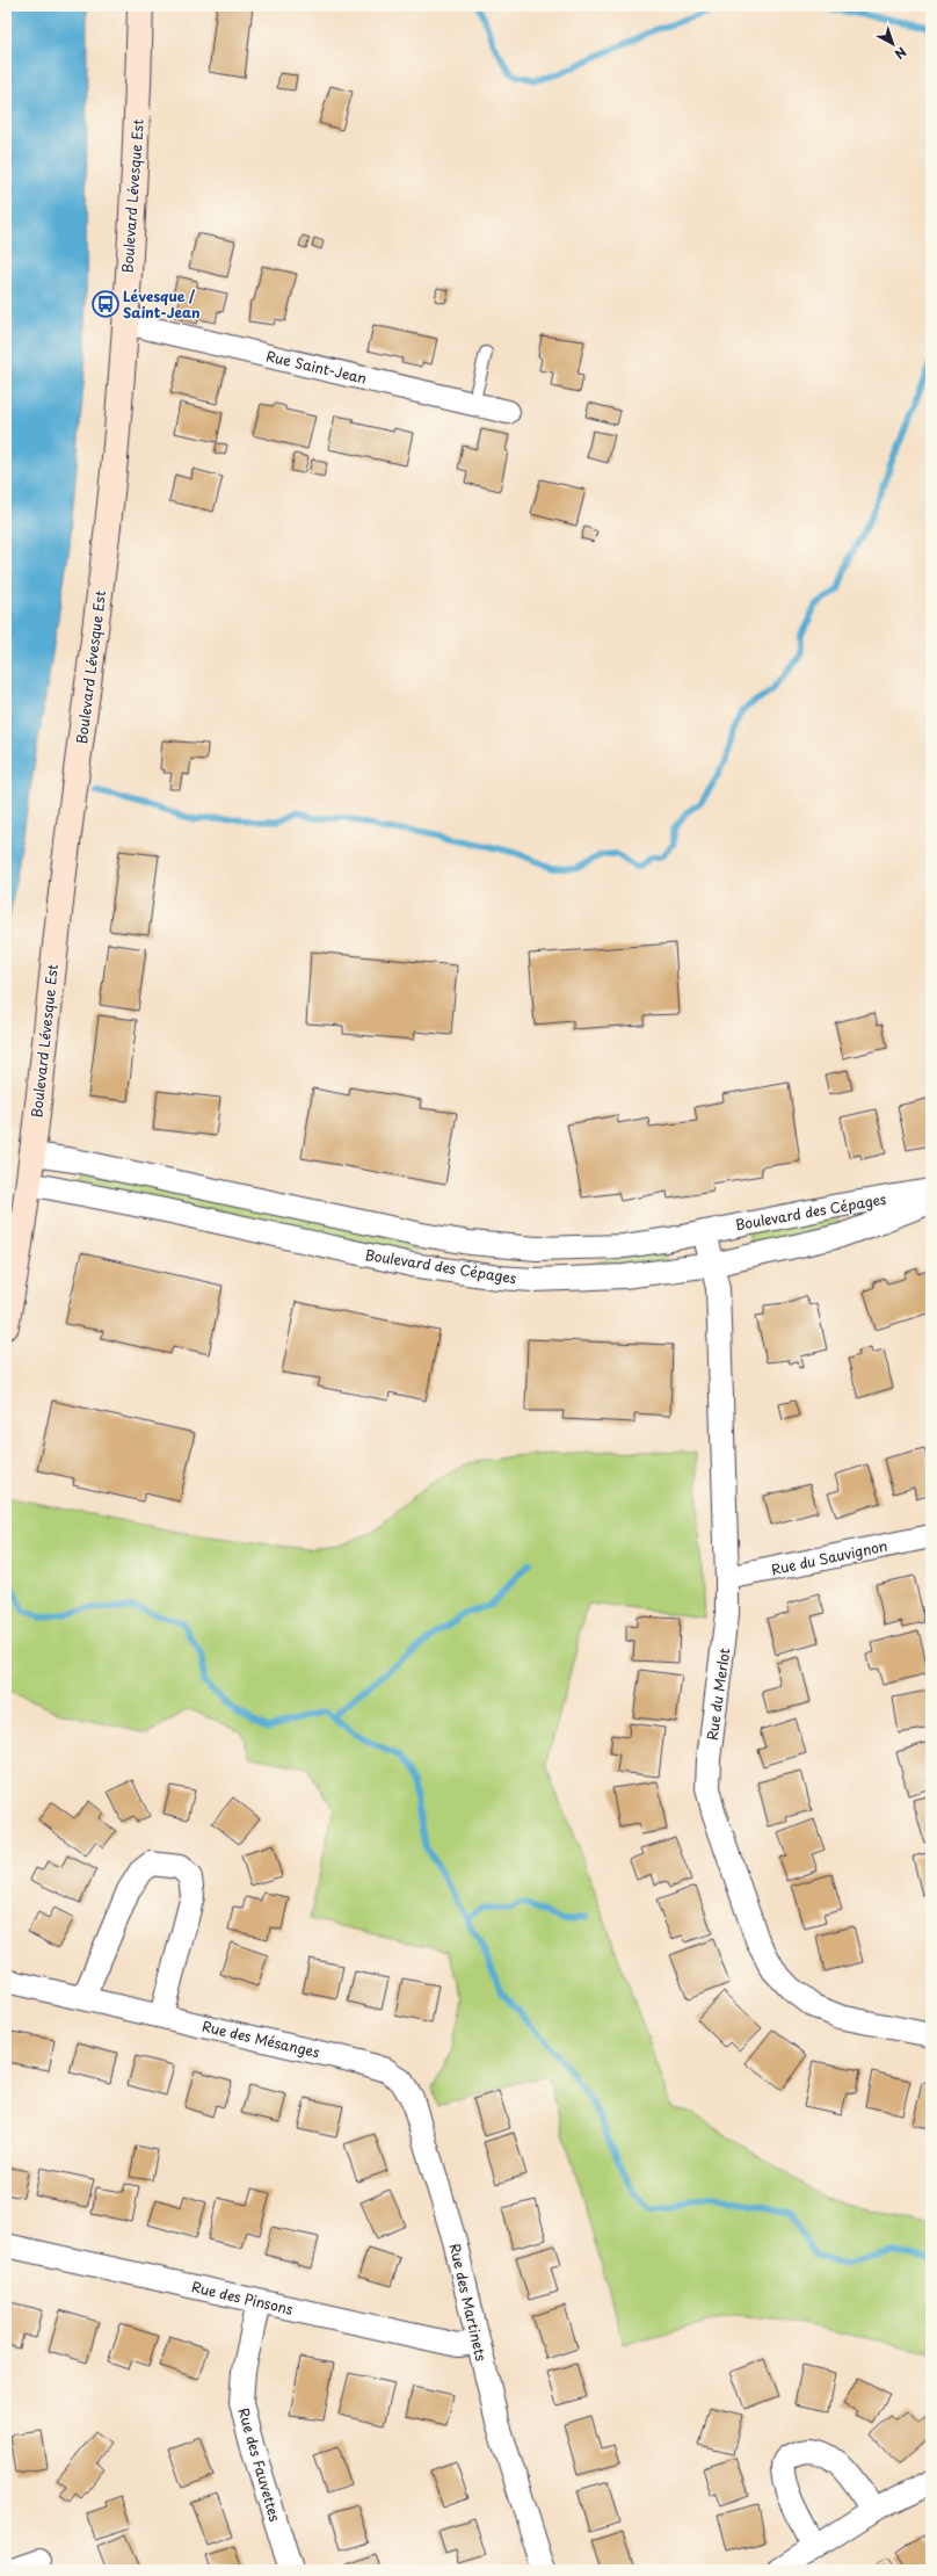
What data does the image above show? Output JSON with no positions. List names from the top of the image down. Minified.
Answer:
{"streets":{"street":["Boulevard Lévesque Est","Rue Saint-Jean","Boulevard des Cépages","Rue du Sauvignon","Rue du Merlot","Rue des Mésanges","Rue des Pinsons","Rue des Martinets","Rue des Fauvettes"]},"crossings":[["Boulevard Lévesque Est","Rue Saint-Jean"],["Boulevard Lévesque Est","Boulevard des Cépages"],["Boulevard des Cépages","Rue du Merlot"],["Rue du Sauvignon","Rue du Merlot"],["Rue des Mésanges","Rue des Martinets"],["Rue des Pinsons","Rue des Martinets"],["Rue des Pinsons","Rue des Fauvettes"]],"places":{"bus stop":["Lévesque / Saint-Jean"]},"north":"bottom right"}
